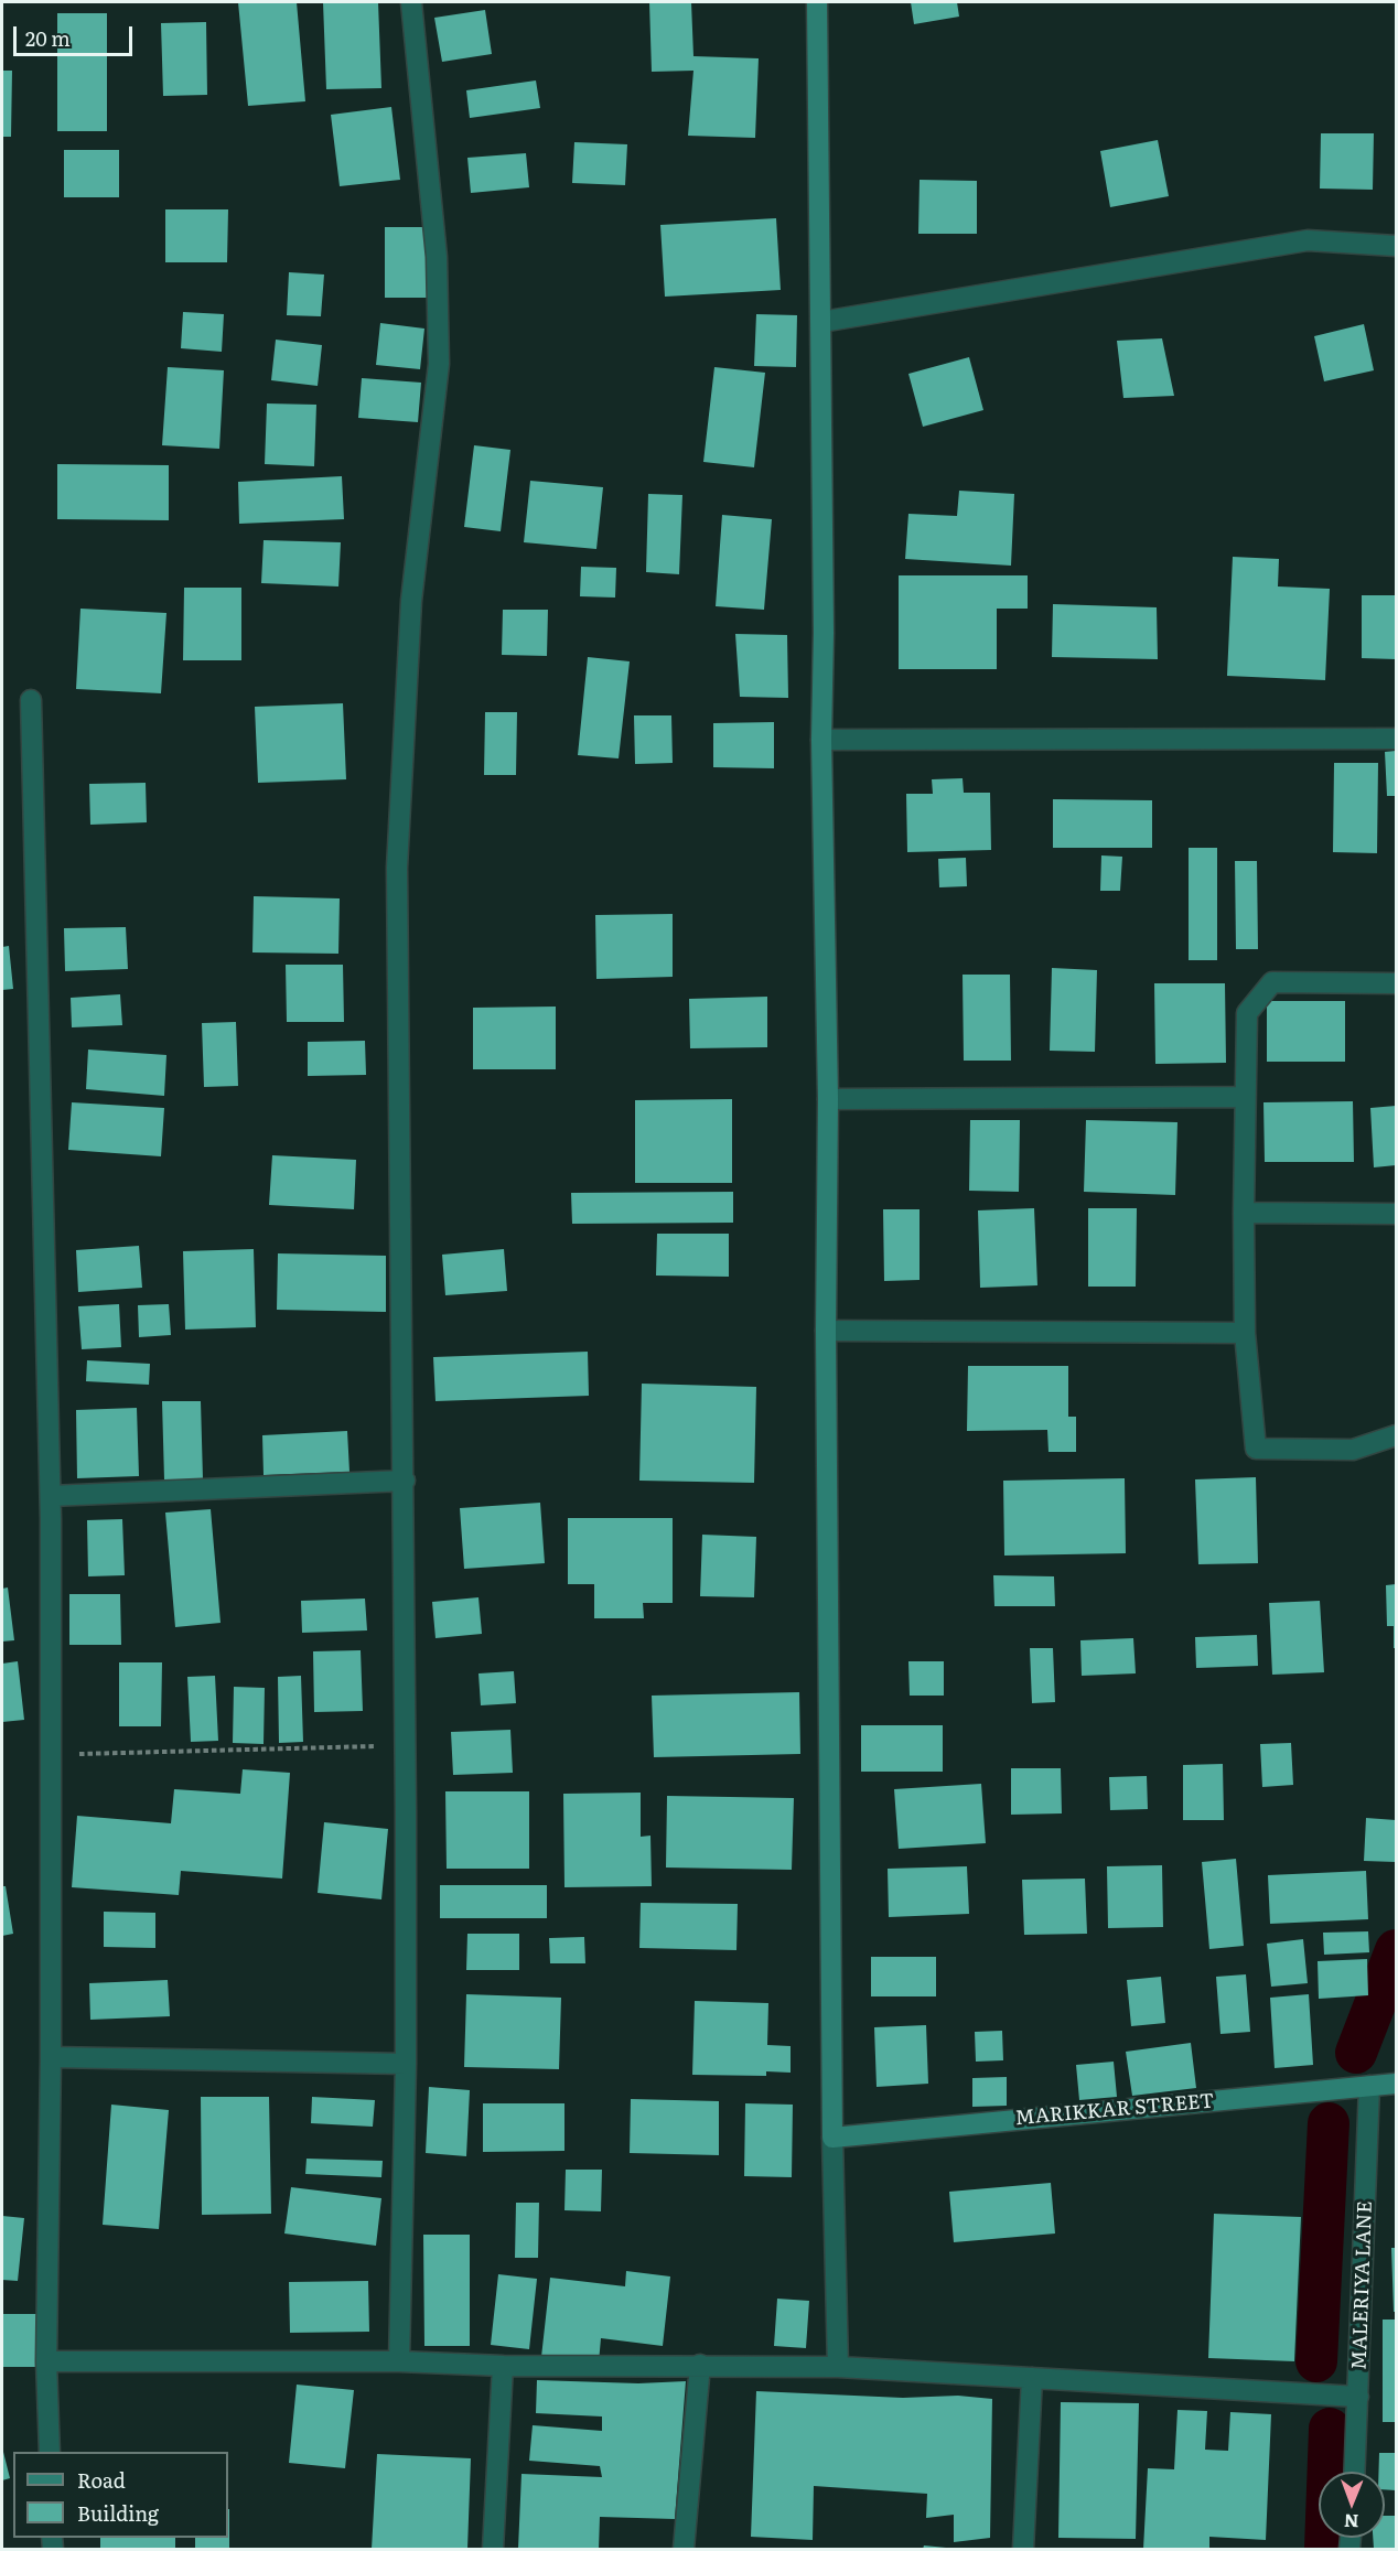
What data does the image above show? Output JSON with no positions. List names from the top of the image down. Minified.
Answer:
{"streets":{"street":["MARIKKAR STREET","MALERIYA LANE"]},"crossings":[["MARIKKAR STREET","MALERIYA LANE"]],"legend":["Road","Building"],"scale_bar":"20 m","north":"bottom"}
